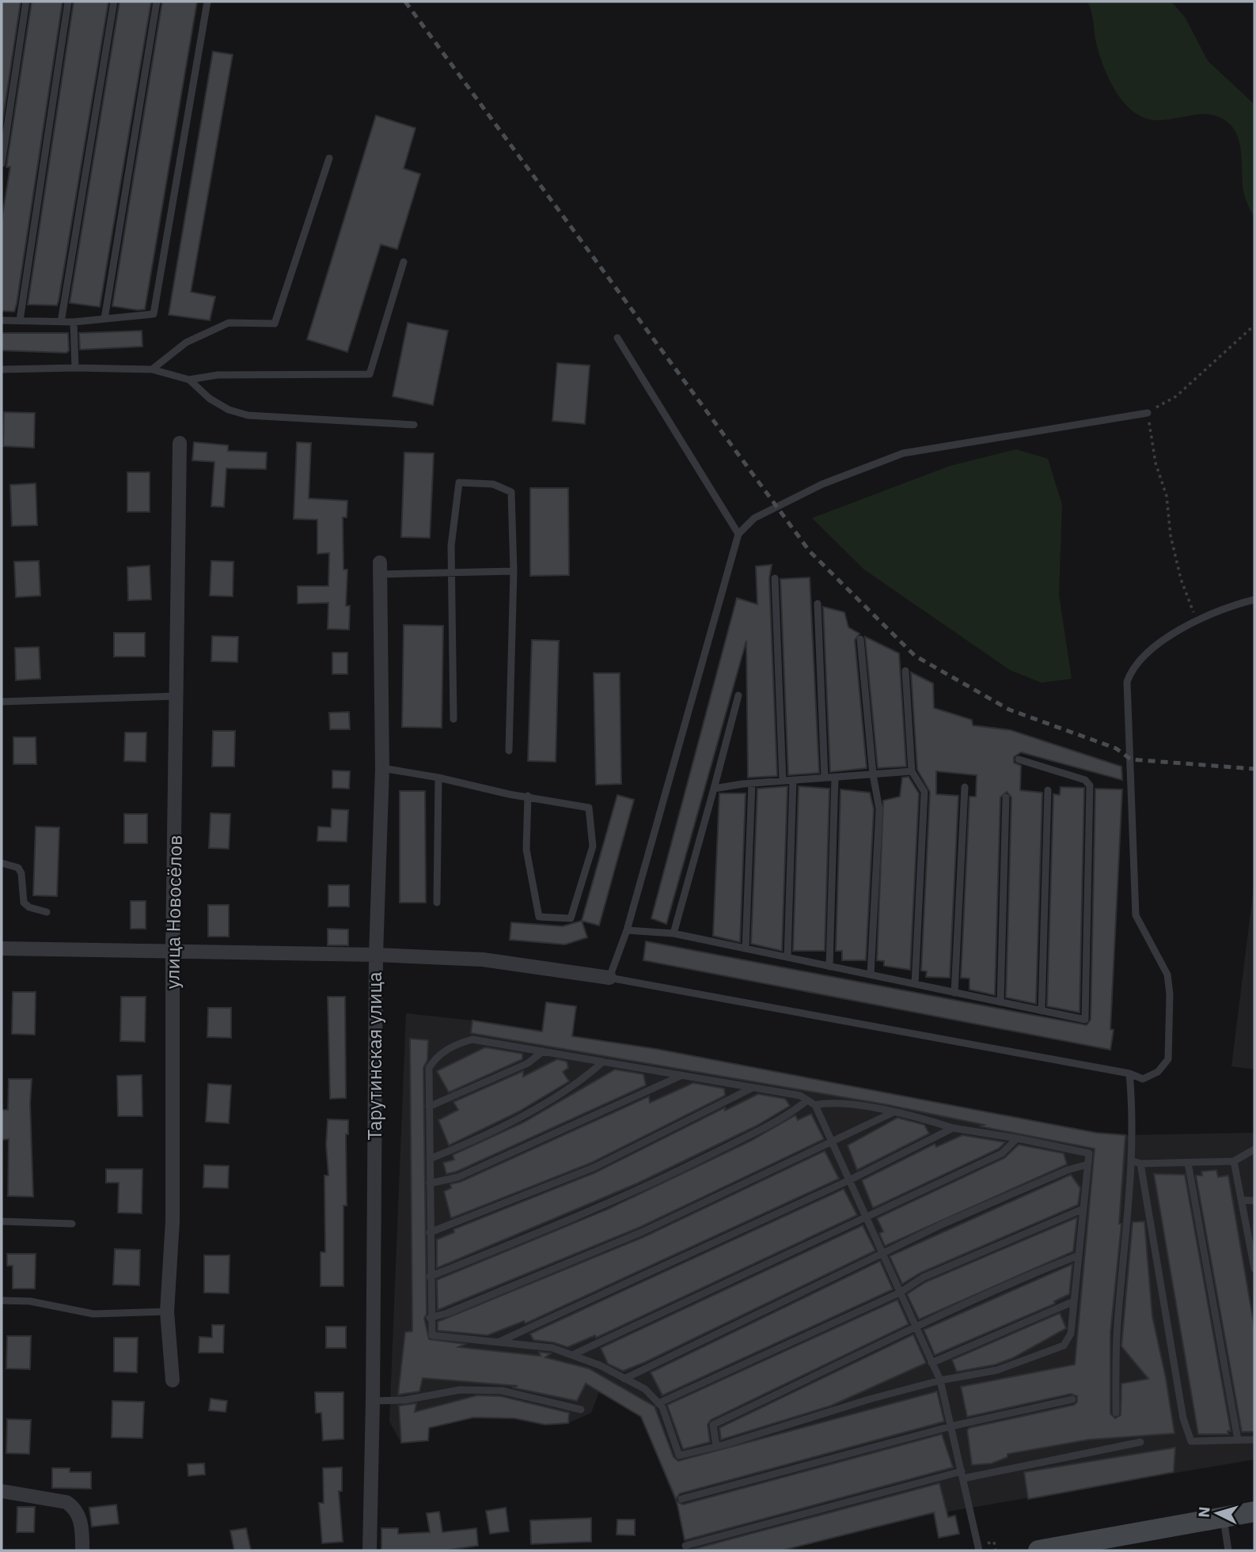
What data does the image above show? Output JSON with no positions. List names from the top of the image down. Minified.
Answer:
{"streets":{"street":["улица Новосёлов","Тарутинская улица"]},"north":"left"}
